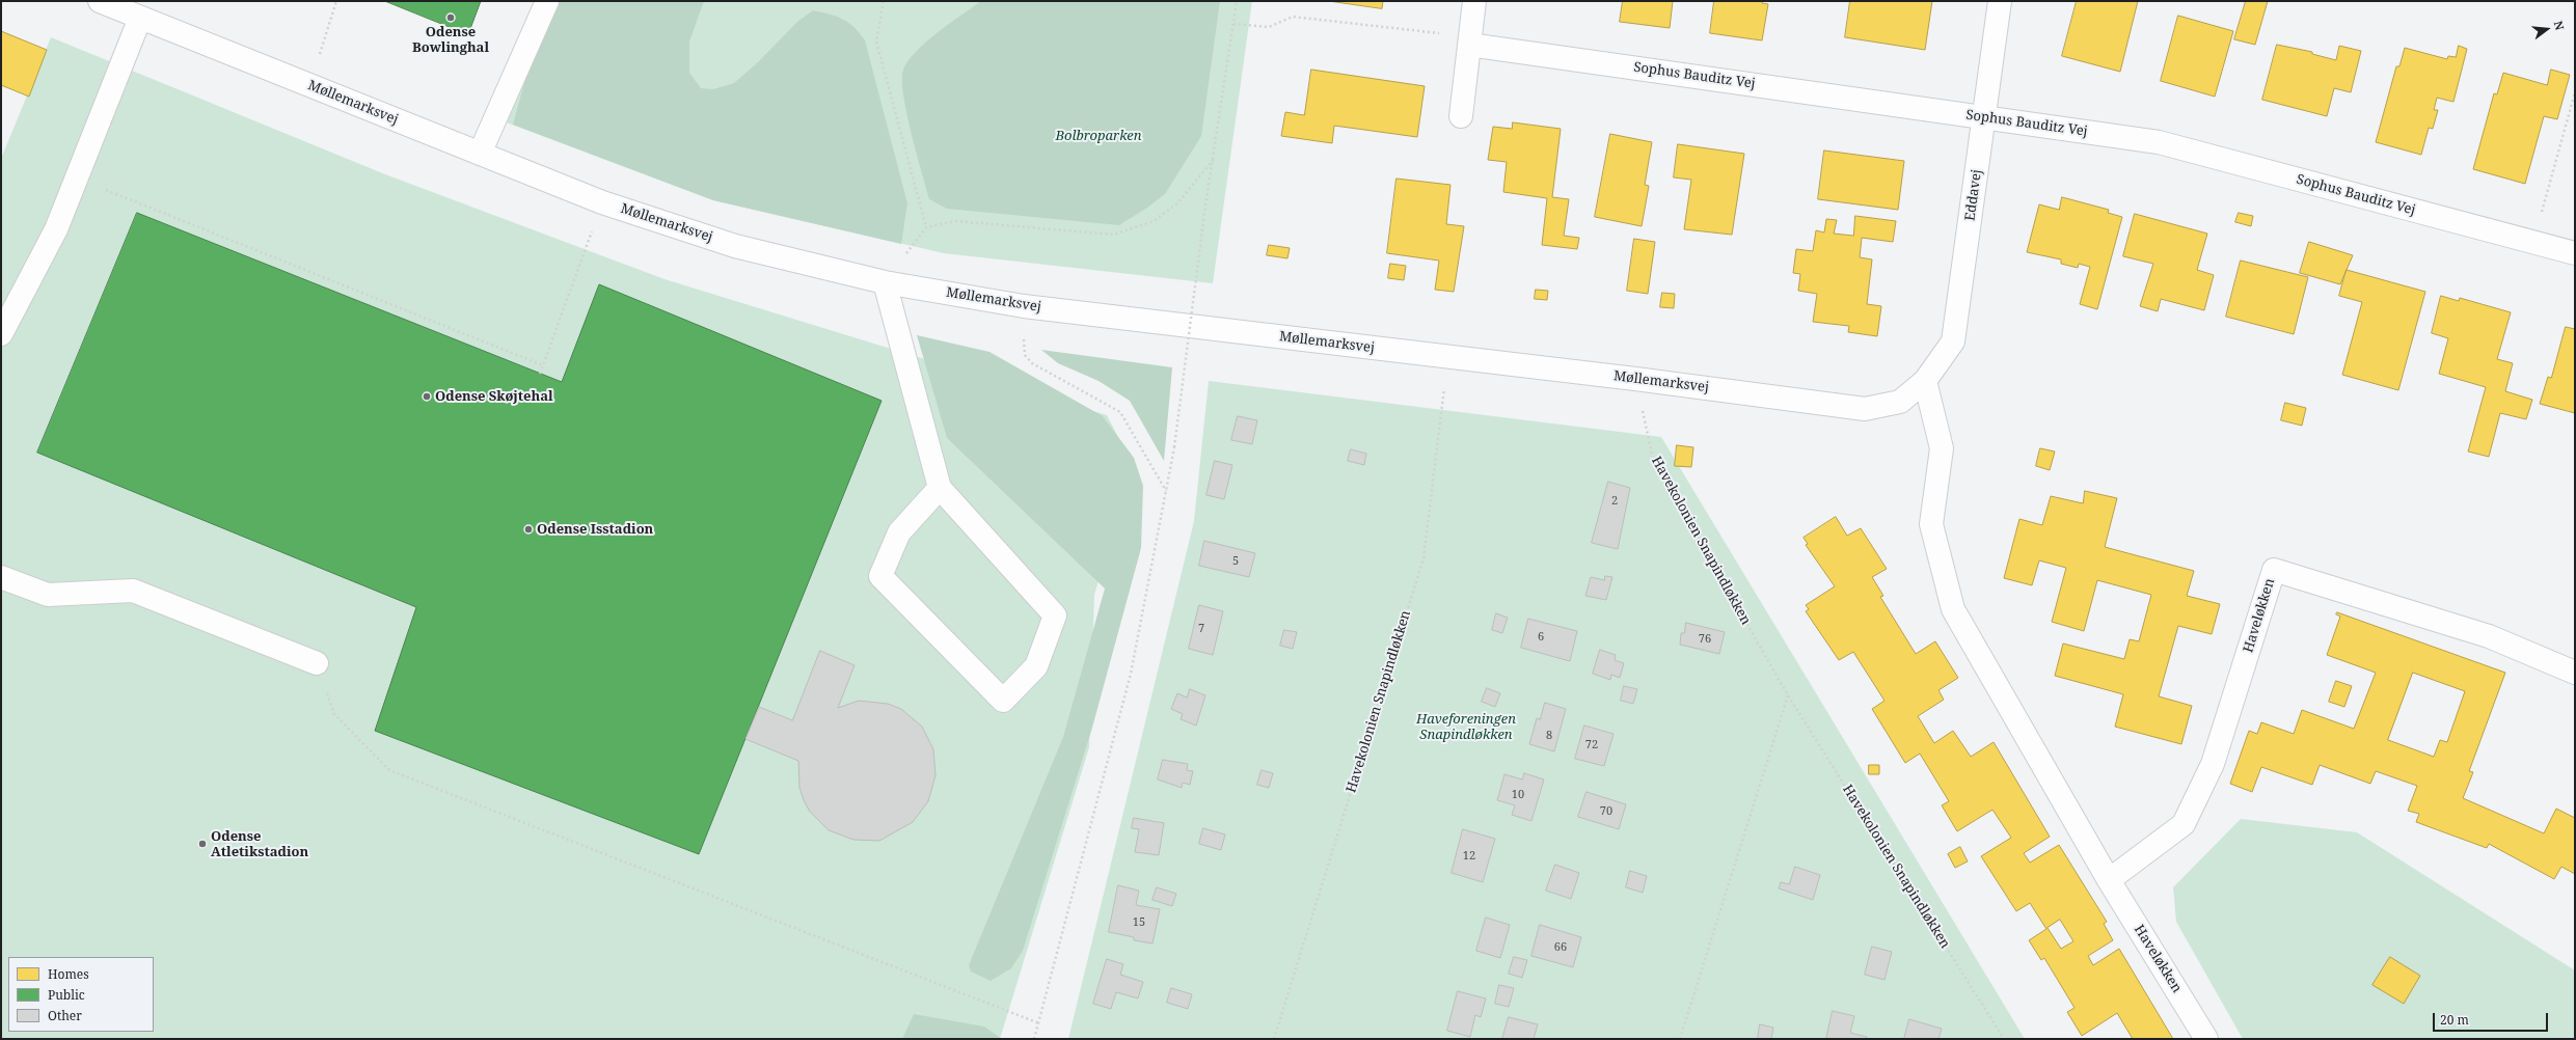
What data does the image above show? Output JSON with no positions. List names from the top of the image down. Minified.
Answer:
{"streets":{"street":["Sophus Bauditz Vej","Møllemarksvej","Eddavej","Haveløkken"],"path":["Havekolonien Snapindløkken"]},"crossings":[["Sophus Bauditz Vej","Eddavej"],["Møllemarksvej","Eddavej"],["Møllemarksvej","Havekolonien Snapindløkken"],["Møllemarksvej","Haveløkken"],["Eddavej","Haveløkken"]],"parks":["Bolbroparken","Haveforeningen Snapindløkken"],"places":["Odense Bowlinghal","Odense Skøjtehal","Odense Isstadion","Odense Atletikstadion"],"house_numbers":["2","5","7","6","76","8","72","10","70","12","15","66"],"legend":["Homes","Public","Other"],"scale_bar":"20 m","north":"right"}
